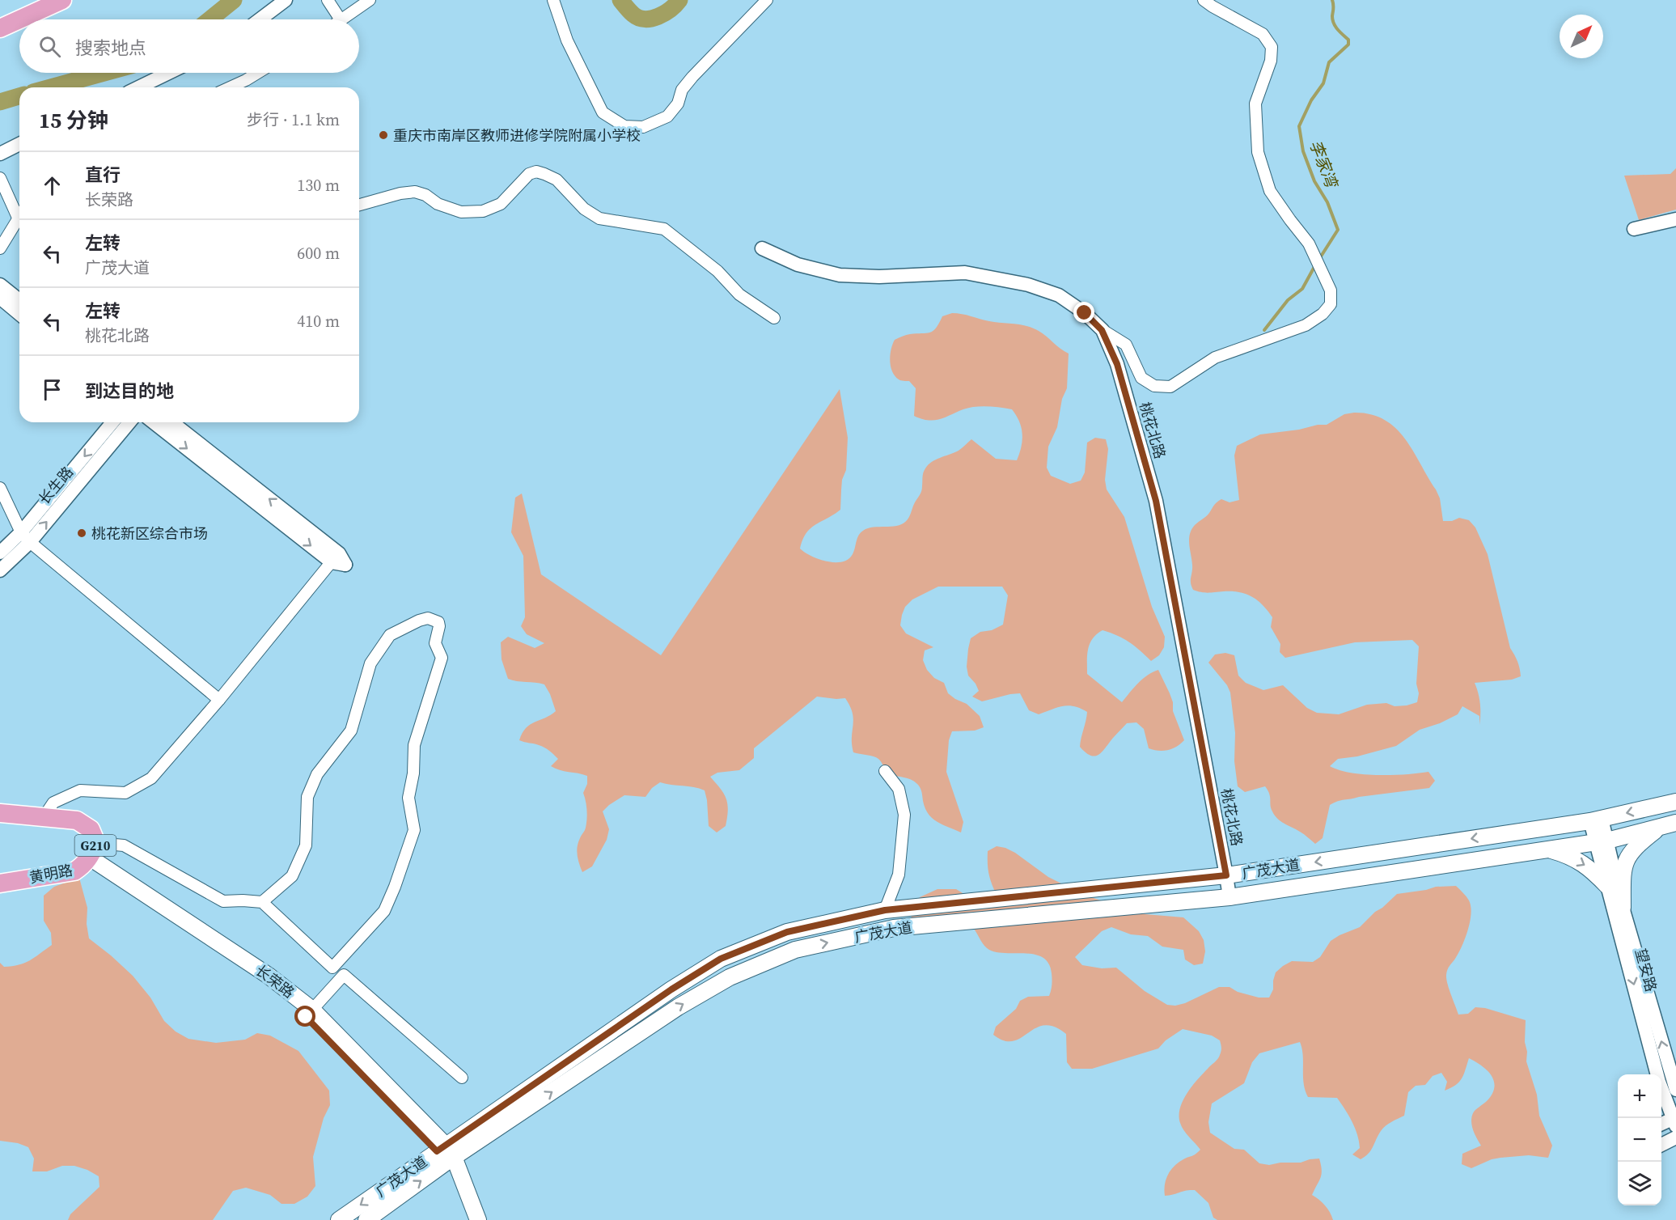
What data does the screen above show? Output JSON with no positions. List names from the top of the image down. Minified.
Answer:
{"streets":{"highway":["G210","黄明路"],"main road":["广茂大道","长荣路"],"street":["桃花北路","长生路","望安路"]},"crossings":[["桃花北路","广茂大道"],["G210","黄明路"],["G210","长荣路"],["广茂大道","望安路"],["广茂大道","长荣路"],["黄明路","长荣路"]],"water":["李家湾"],"places":["重庆市南岸区教师进修学院附属小学校","桃花新区综合市场"],"north":"top right","page":{"search":"搜索地点","heading":["15 分钟","步行 · 1.1 km"],"list":[["直行","长荣路","130 m"],["左转","广茂大道","600 m"],["左转","桃花北路","410 m"],"到达目的地"],"map_buttons":["+","−"]}}
